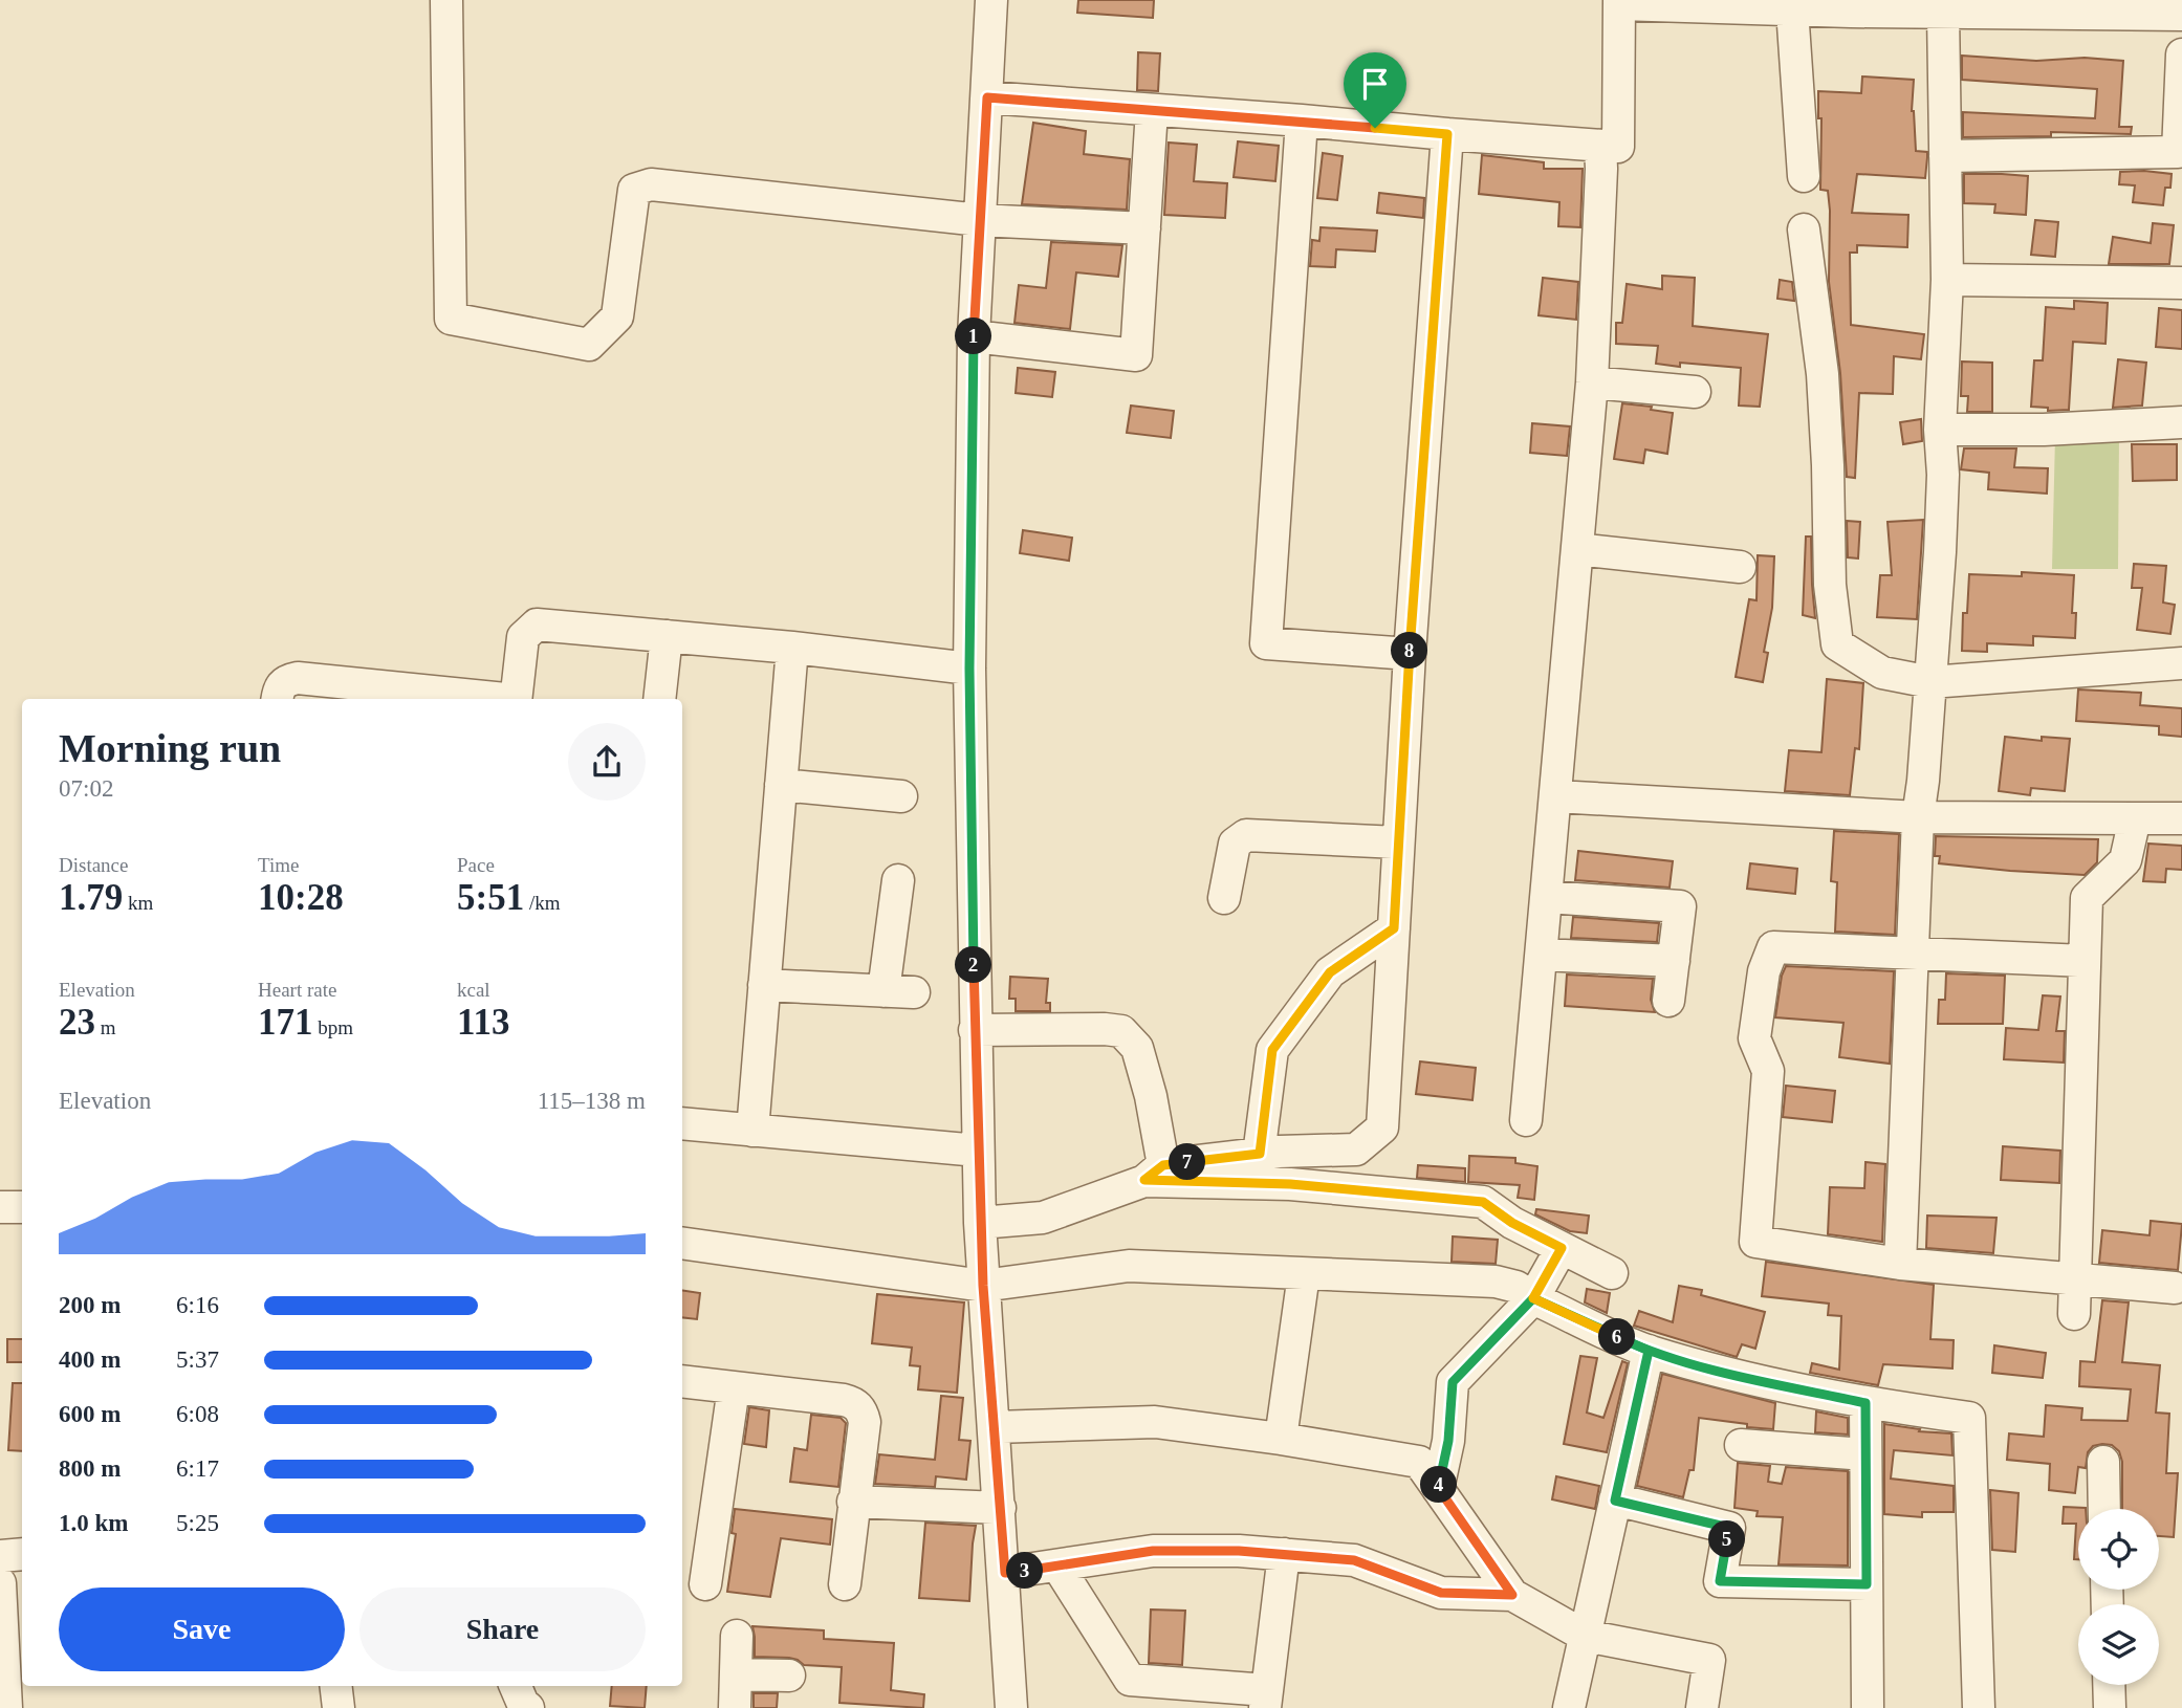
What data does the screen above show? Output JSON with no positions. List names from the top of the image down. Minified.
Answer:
{"page":{"pins":["1","8","2","7","6","4","5","3"],"heading":["Morning run","07:02"],"stats":[["Distance","1.79 km"],["Time","10:28"],["Pace","5:51 /km"],["Elevation","23 m"],["Heart rate","171 bpm"],["kcal","113"]],"chart":["Elevation","115–138 m"],"list":[{"name":"200 m","note":"6:16"},{"name":"400 m","note":"5:37"},{"name":"600 m","note":"6:08"},{"name":"800 m","note":"6:17"},{"name":"1.0 km","note":"5:25"}],"buttons":["Save","Share"]}}
